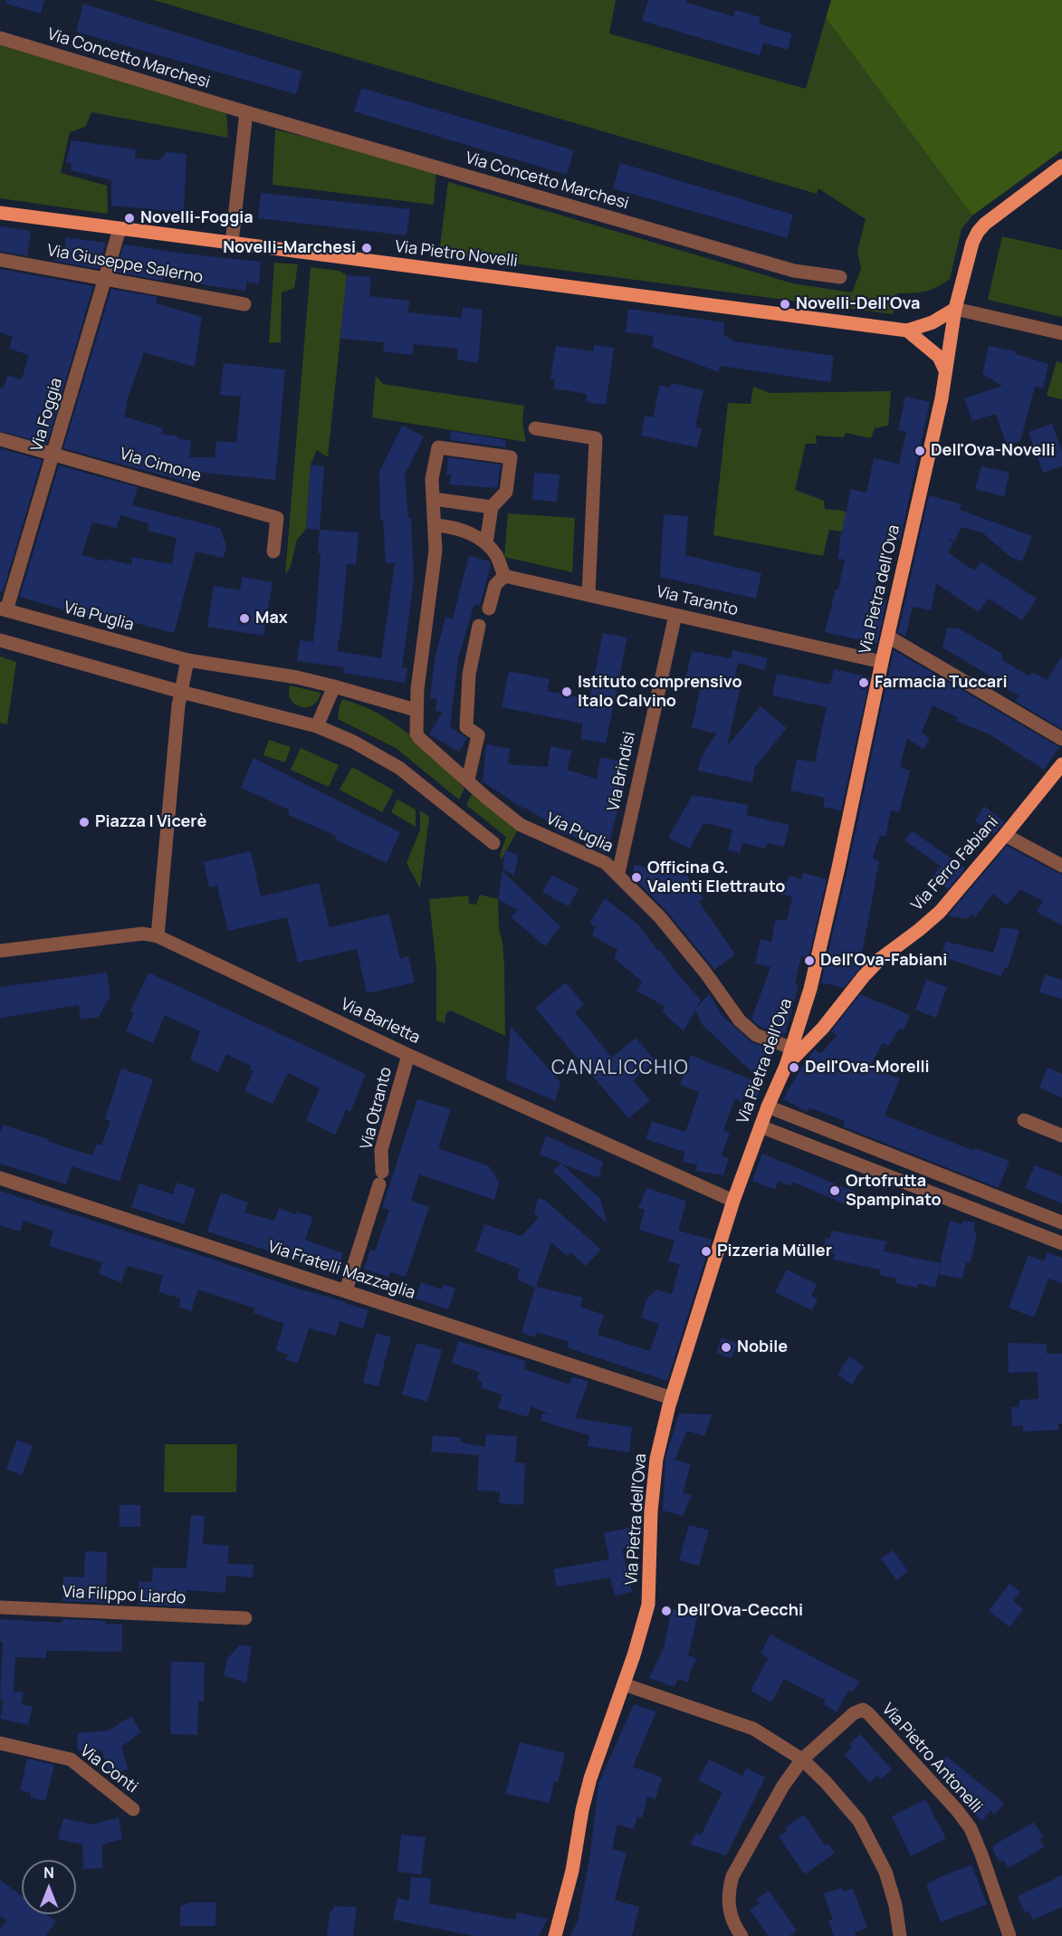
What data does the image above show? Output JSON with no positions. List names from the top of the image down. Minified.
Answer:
{"streets":{"main road":["Via Pietro Novelli","Via Pietra dell'Ova","Via Ferro Fabiani"],"street":["Via Concetto Marchesi","Via Giuseppe Salerno","Via Foggia","Via Cimone","Via Taranto","Via Puglia","Via Brindisi","Via Barletta","Via Otranto","Via Fratelli Mazzaglia","Via Filippo Liardo","Via Pietro Antonelli","Via Conti"]},"crossings":[["Via Pietro Novelli","Via Foggia"],["Via Giuseppe Salerno","Via Foggia"],["Via Foggia","Via Cimone"],["Via Foggia","Via Puglia"],["Via Pietra dell'Ova","Via Taranto"],["Via Pietra dell'Ova","Via Puglia"],["Via Pietra dell'Ova","Via Ferro Fabiani"],["Via Pietra dell'Ova","Via Barletta"],["Via Pietra dell'Ova","Via Fratelli Mazzaglia"],["Via Taranto","Via Brindisi"],["Via Puglia","Via Brindisi"],["Via Barletta","Via Otranto"],["Via Otranto","Via Fratelli Mazzaglia"]],"districts":["CANALICCHIO"],"places":["Novelli-Foggia","Novelli-Marchesi","Novelli-Dell'Ova","Dell'Ova-Novelli","Max","Farmacia Tuccari","Istituto comprensivo Italo Calvino","Piazza I Vicerè","Officina G. Valenti Elettrauto","Dell'Ova-Fabiani","Dell'Ova-Morelli","Ortofrutta Spampinato","Pizzeria Müller","Nobile","Dell'Ova-Cecchi"],"north":"top"}
